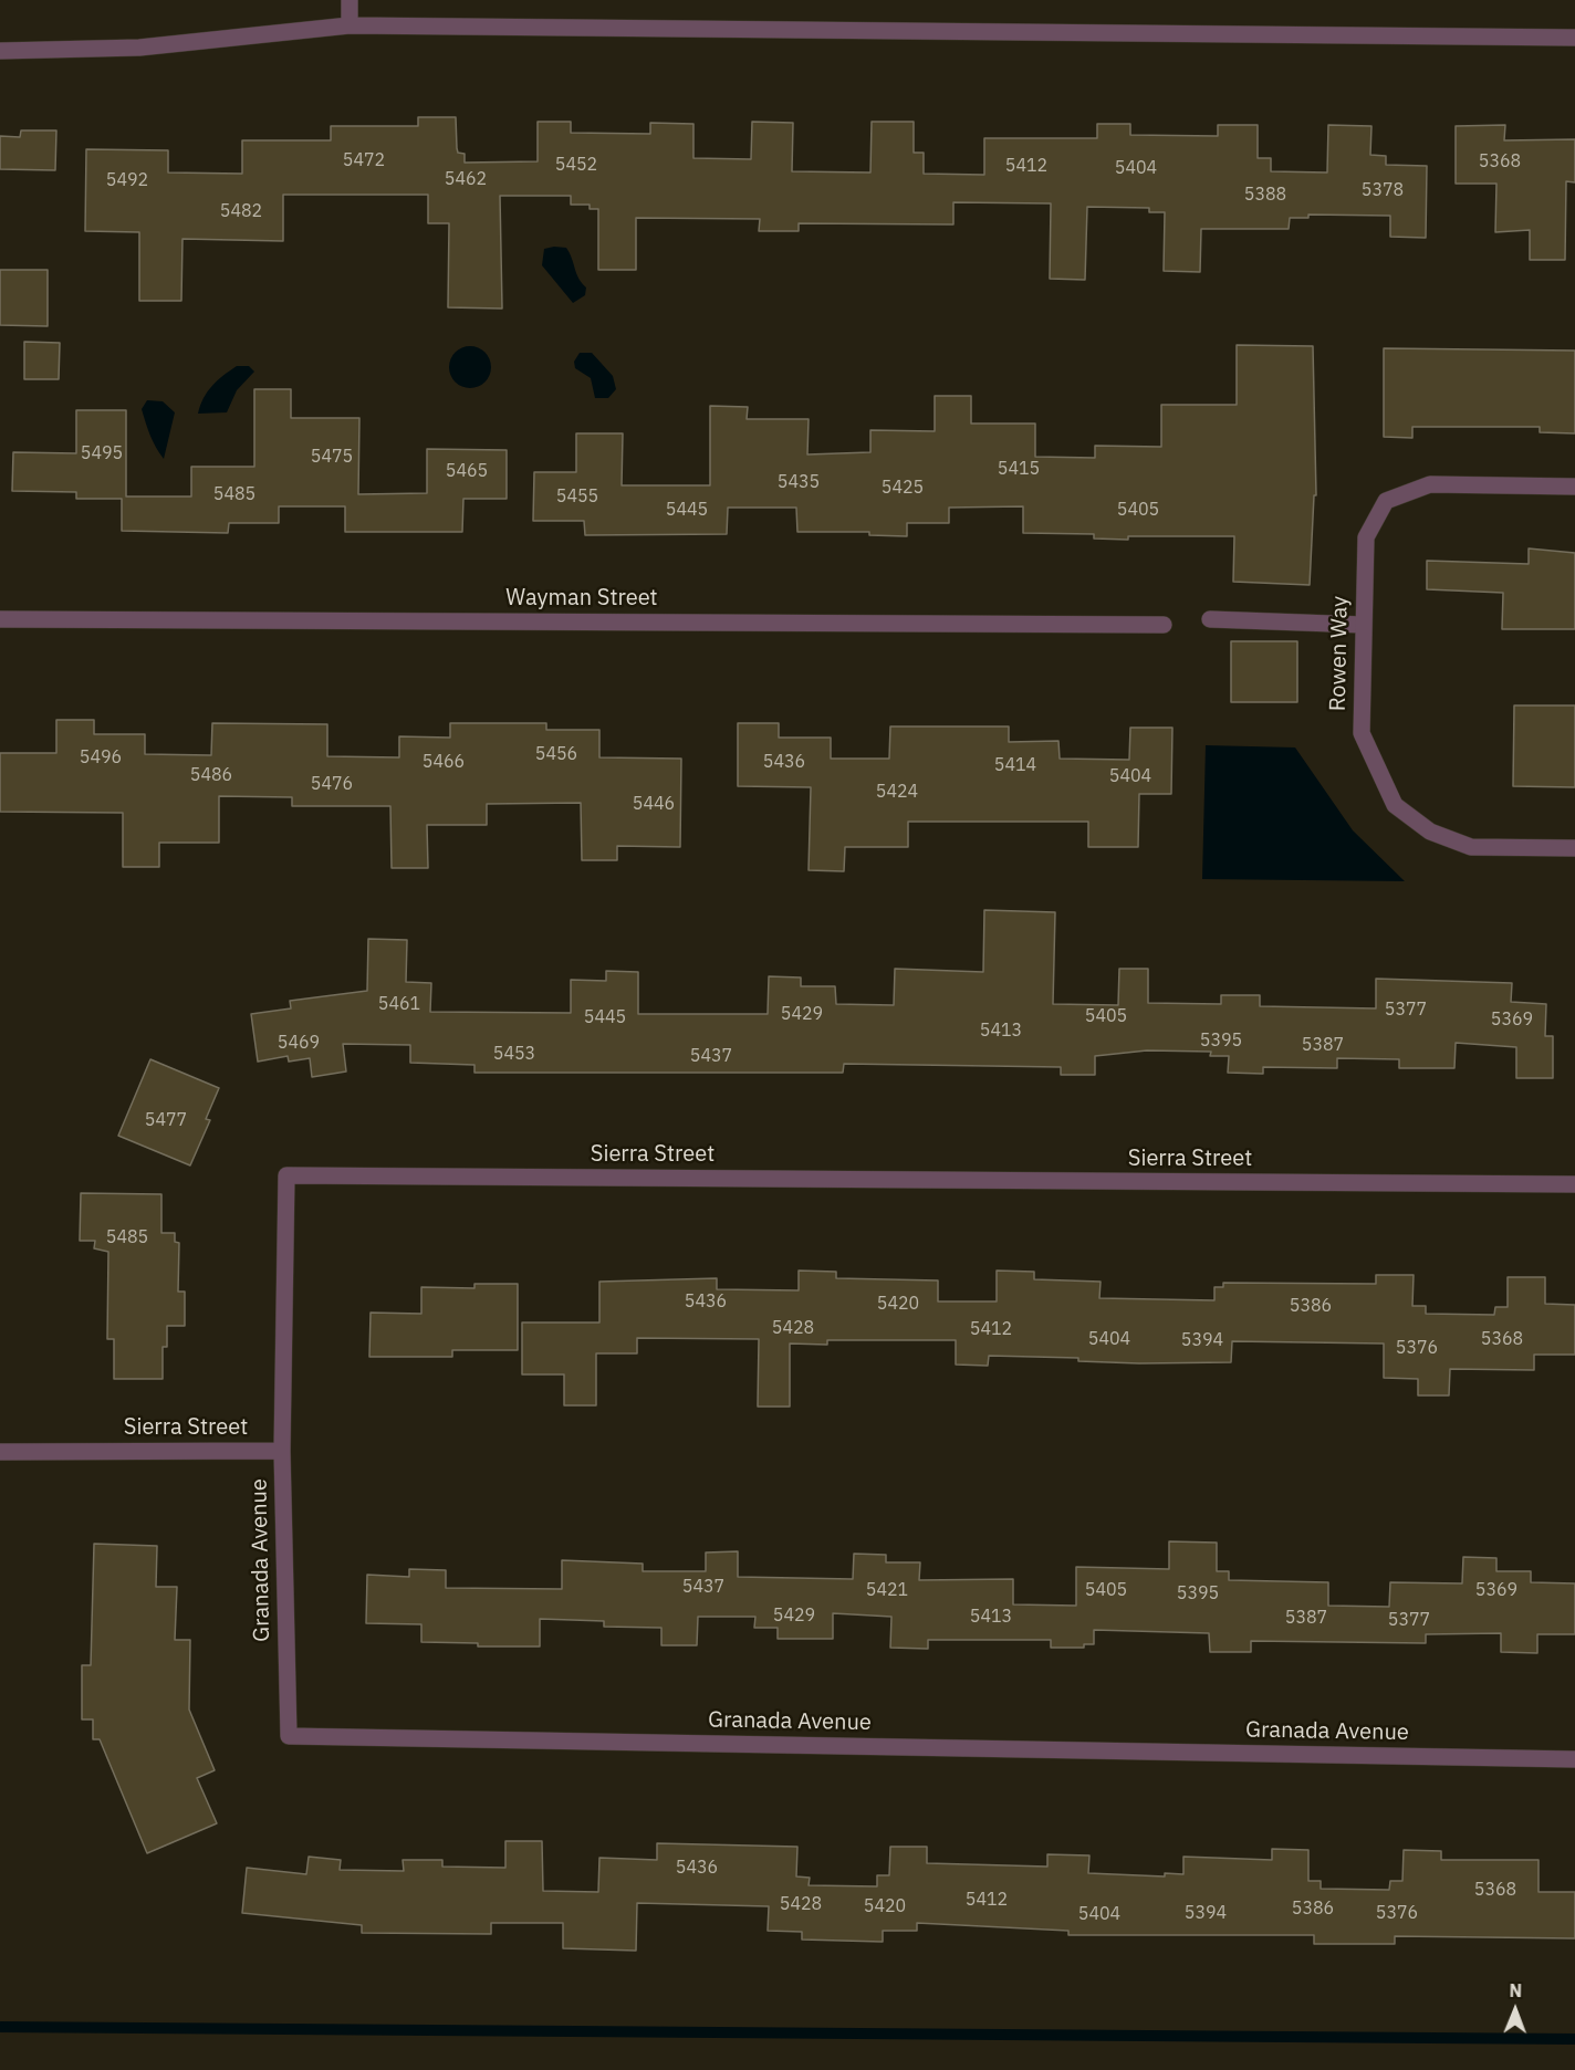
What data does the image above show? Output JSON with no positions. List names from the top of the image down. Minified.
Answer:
{"streets":{"street":["Wayman Street","Rowen Way","Sierra Street","Granada Avenue"]},"crossings":[["Sierra Street","Granada Avenue"]],"house_numbers":["5472","5368","5452","5412","5404","5462","5492","5378","5388","5482","5495","5475","5415","5465","5435","5425","5485","5455","5445","5405","5456","5496","5466","5436","5414","5486","5404","5476","5424","5446","5461","5377","5429","5405","5445","5369","5413","5395","5469","5387","5453","5437","5477","5485","5436","5420","5386","5428","5412","5404","5368","5394","5376","5437","5421","5405","5369","5395","5429","5413","5387","5377","5436","5368","5412","5428","5420","5386","5394","5376","5404"],"north":"top"}
